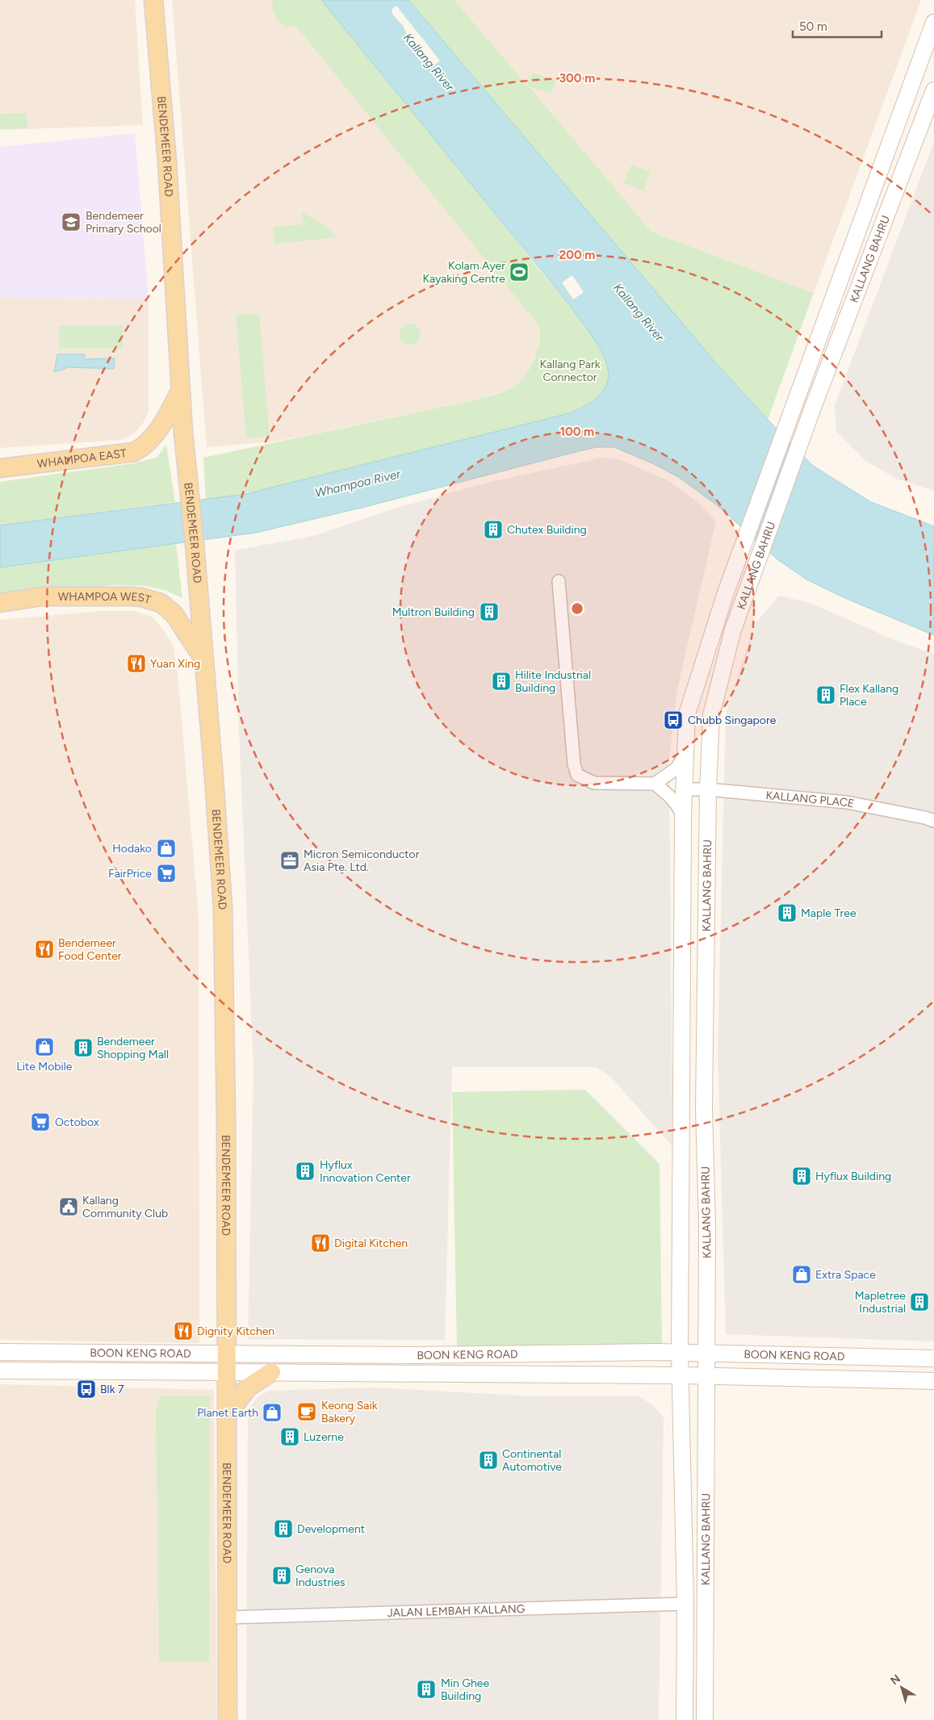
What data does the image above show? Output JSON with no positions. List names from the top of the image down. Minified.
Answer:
{"streets":{"main road":["BENDEMEER ROAD","KALLANG BAHRU","WHAMPOA EAST","WHAMPOA WEST","BOON KENG ROAD"],"street":["KALLANG PLACE","JALAN LEMBAH KALLANG"]},"crossings":[["BENDEMEER ROAD","WHAMPOA EAST"],["BENDEMEER ROAD","WHAMPOA WEST"],["BENDEMEER ROAD","BOON KENG ROAD"],["BENDEMEER ROAD","JALAN LEMBAH KALLANG"],["KALLANG BAHRU","KALLANG PLACE"],["KALLANG BAHRU","BOON KENG ROAD"],["KALLANG BAHRU","JALAN LEMBAH KALLANG"]],"water":["Kallang River","Whampoa River"],"parks":["Kallang Park Connector"],"places":{"school or university":["Bendemeer Primary School"],"sports":["Kolam Ayer Kayaking Centre"],"building":["Chutex Building","Multron Building","Hilite Industrial Building","Flex Kallang Place","Maple Tree","Bendemeer Shopping Mall","Hyflux Innovation Center","Hyflux Building","Mapletree Industrial","Luzerne","Continental Automotive","Development","Genova Industries","Min Ghee Building"],"restaurant":["Yuan Xing","Bendemeer Food Center","Digital Kitchen","Dignity Kitchen"],"bus stop":["Chubb Singapore","Blk 7"],"shop":["Hodako","Lite Mobile","Extra Space","Planet Earth"],"office":["Micron Semiconductor Asia Pte. Ltd."],"supermarket":["FairPrice","Octobox"],"public building":["Kallang Community Club"],"cafe":["Keong Saik Bakery"]},"scale_bar":"50 m","north":"top left","rings":["300 m","200 m","100 m"]}
